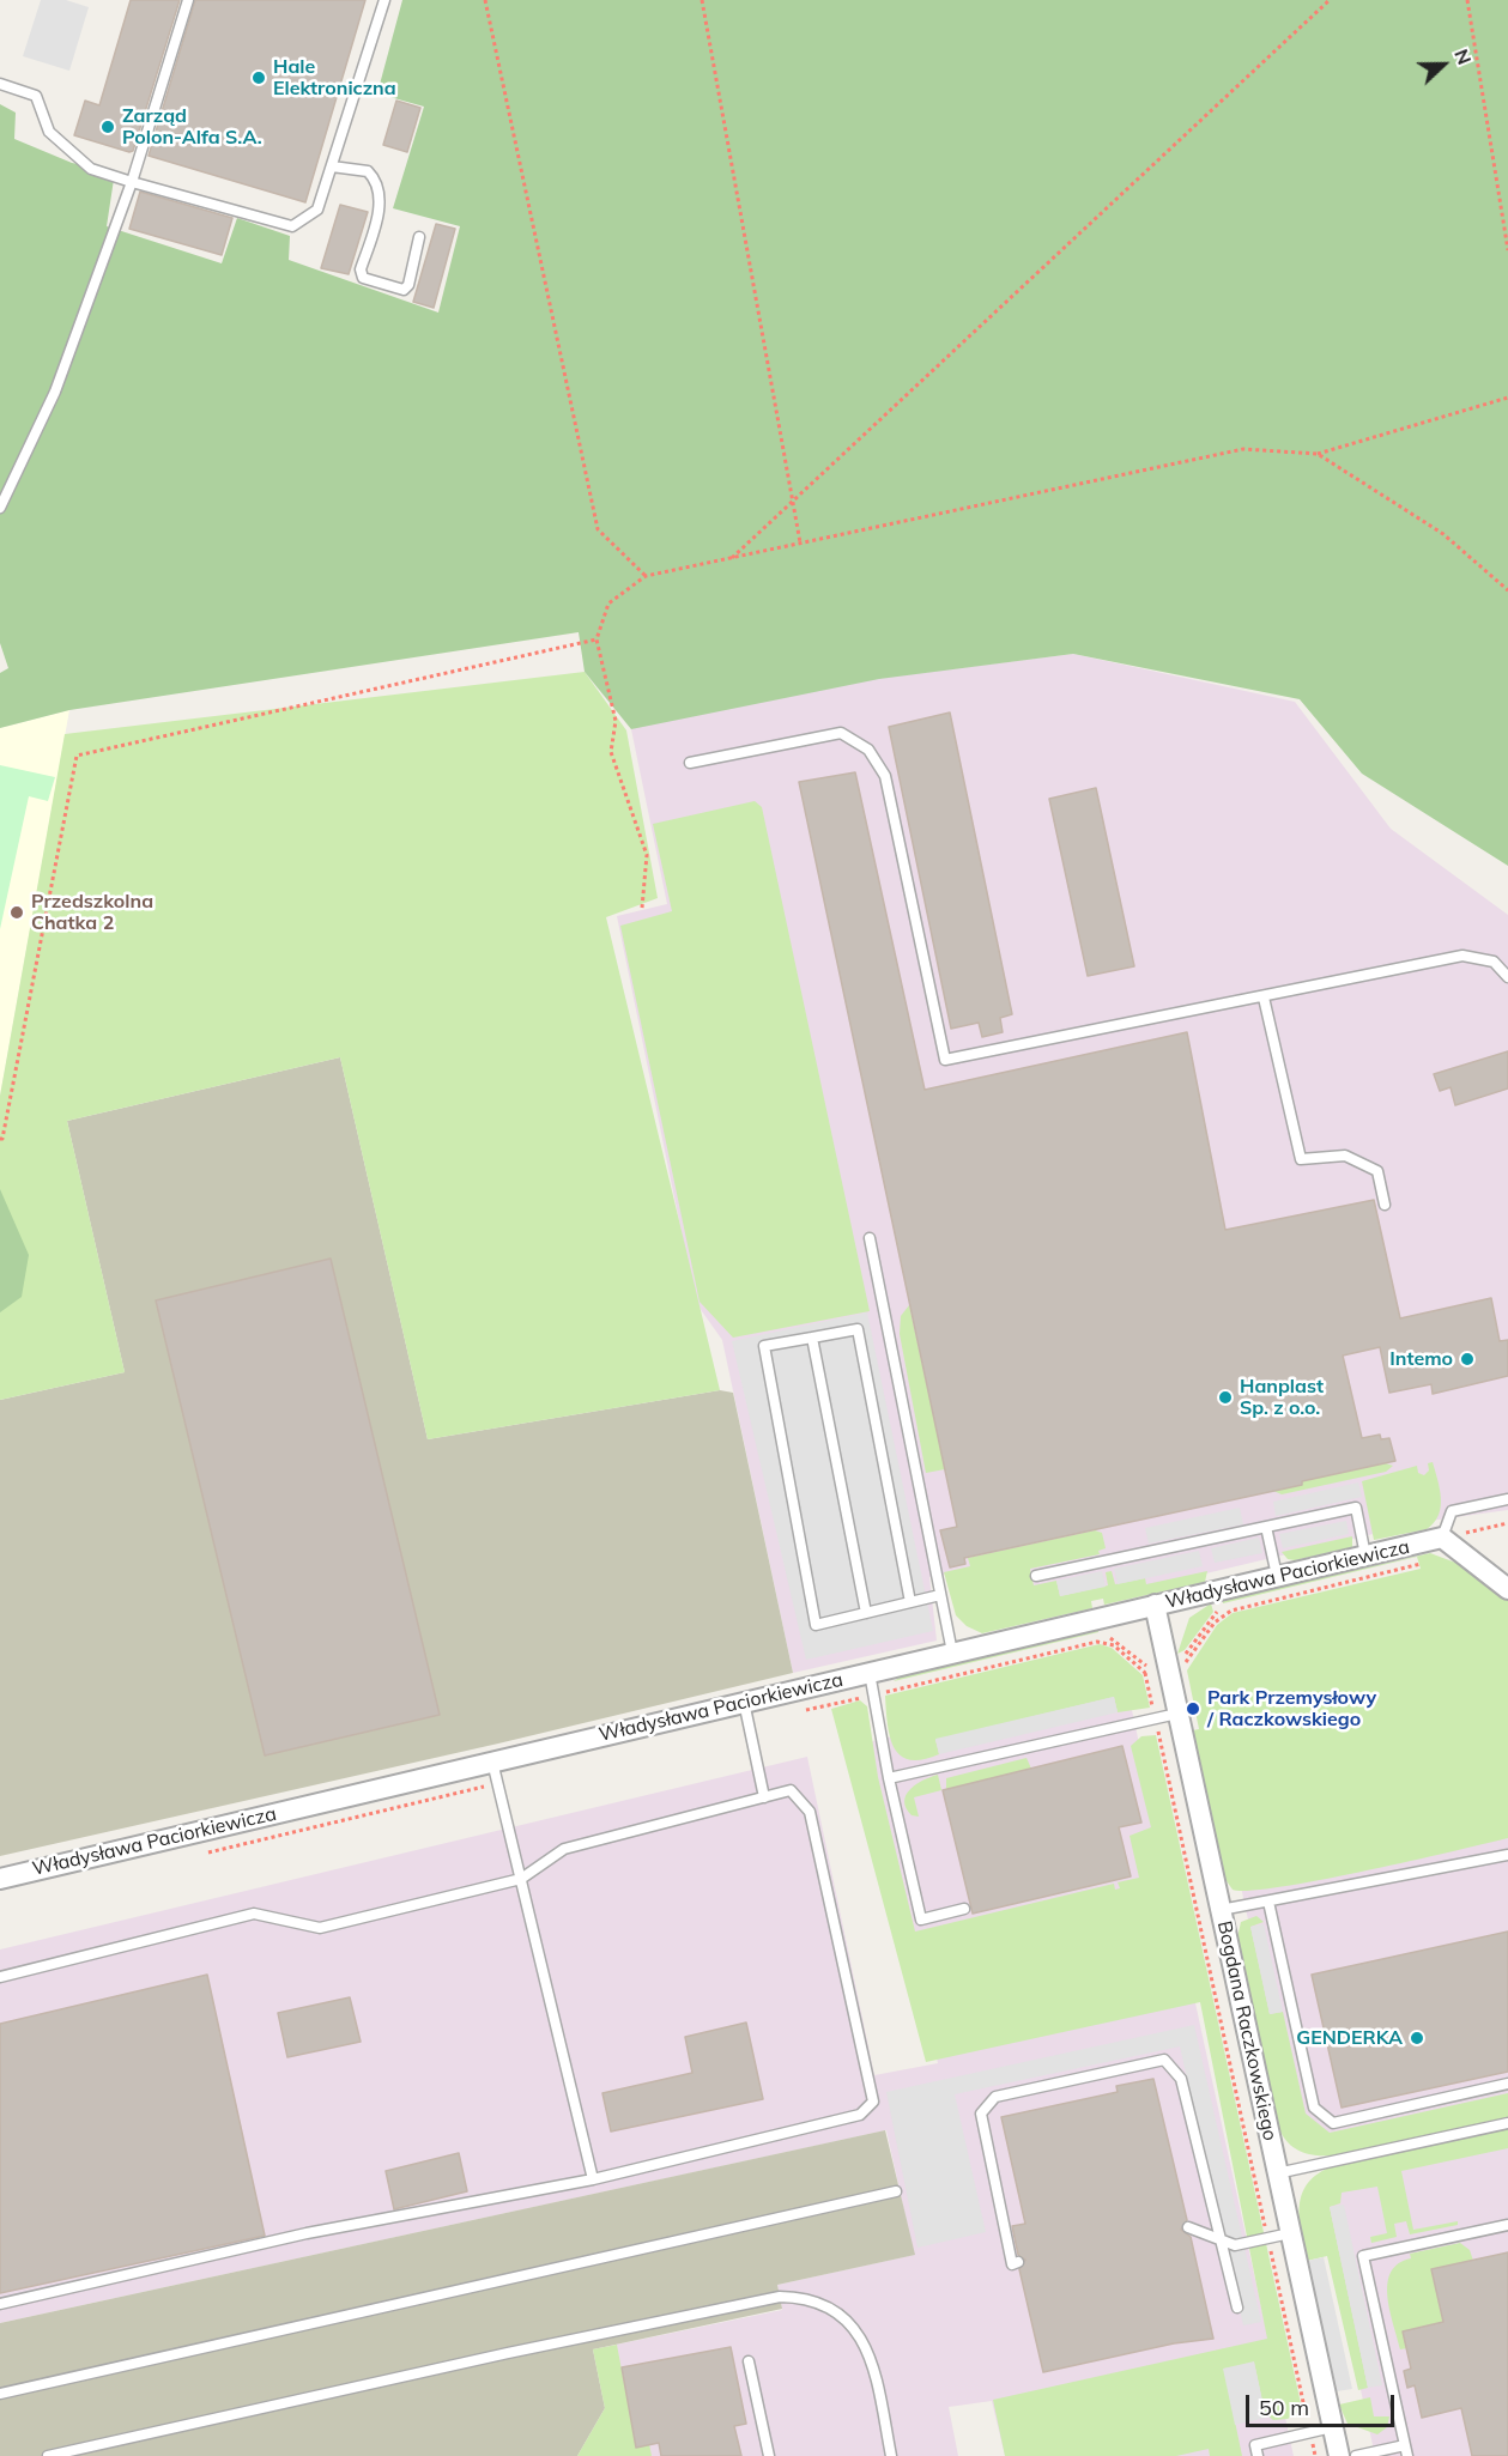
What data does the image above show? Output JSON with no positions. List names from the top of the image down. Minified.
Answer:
{"streets":{"street":["Władysława Paciorkiewicza","Bogdana Raczkowskiego"]},"crossings":[["Władysława Paciorkiewicza","Bogdana Raczkowskiego"]],"places":["Hale Elektroniczna","Zarząd Polon-Alfa S.A.","Przedszkolna Chatka 2","Intemo","Hanplast Sp. z o.o.","Park Przemysłowy / Raczkowskiego","GENDERKA"],"scale_bar":"50 m","north":"right"}
